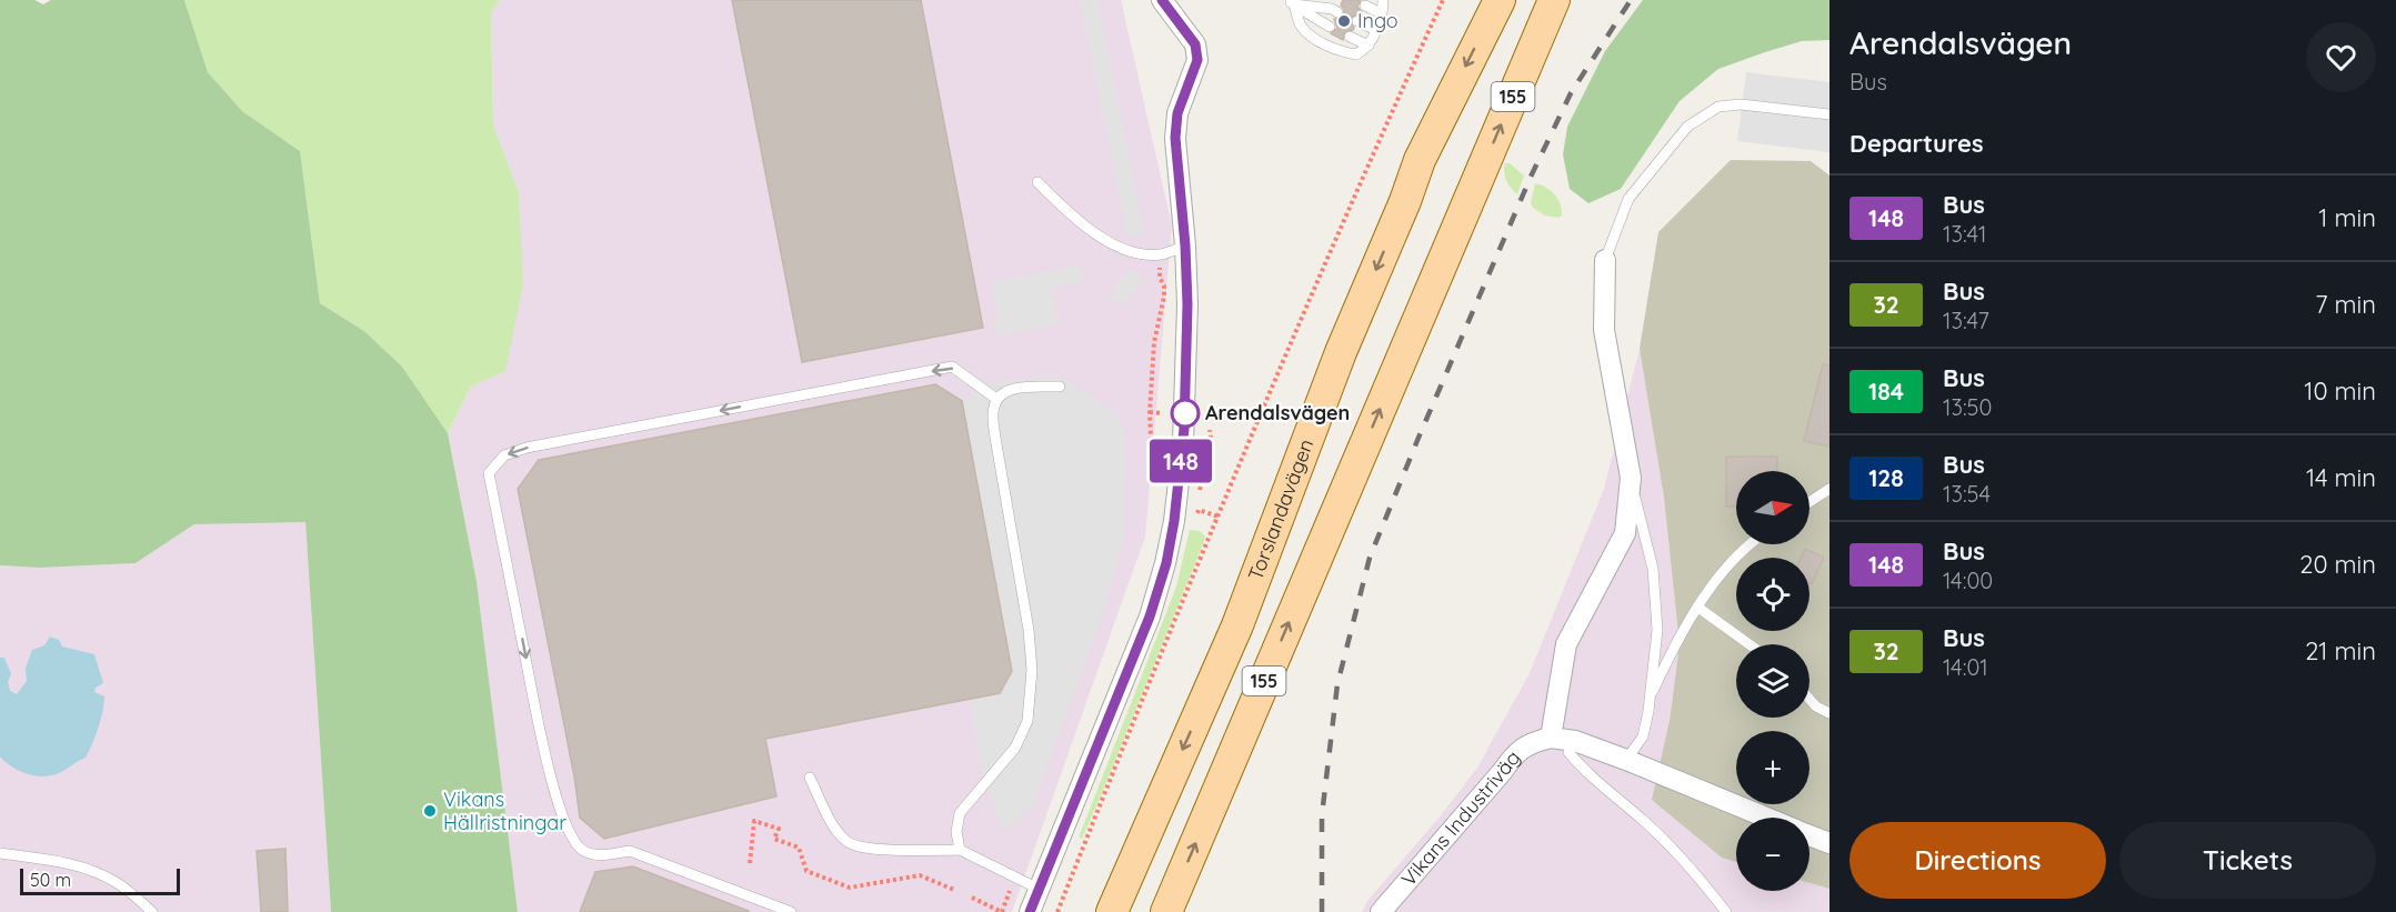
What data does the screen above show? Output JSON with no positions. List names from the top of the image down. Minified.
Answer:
{"streets":{"main road":["155","Torslandavägen"],"street":["Vikans Industriväg"]},"places":["Ingo","Arendalsvägen","Vikans Hällristningar"],"lines":["bus line 148"],"scale_bar":"50 m","north":"right","page":{"on_map":"148","heading":[["Arendalsvägen","Bus"],"Departures"],"list":[{"mark":"148","name":"Bus","note":"13:41","value":"1 min"},{"mark":"32","name":"Bus","note":"13:47","value":"7 min"},{"mark":"184","name":"Bus","note":"13:50","value":"10 min"},{"mark":"128","name":"Bus","note":"13:54","value":"14 min"},{"mark":"148","name":"Bus","note":"14:00","value":"20 min"},{"mark":"32","name":"Bus","note":"14:01","value":"21 min"}],"map_buttons":["+","−"],"buttons":["Directions","Tickets"],"scale":"50 m"}}
